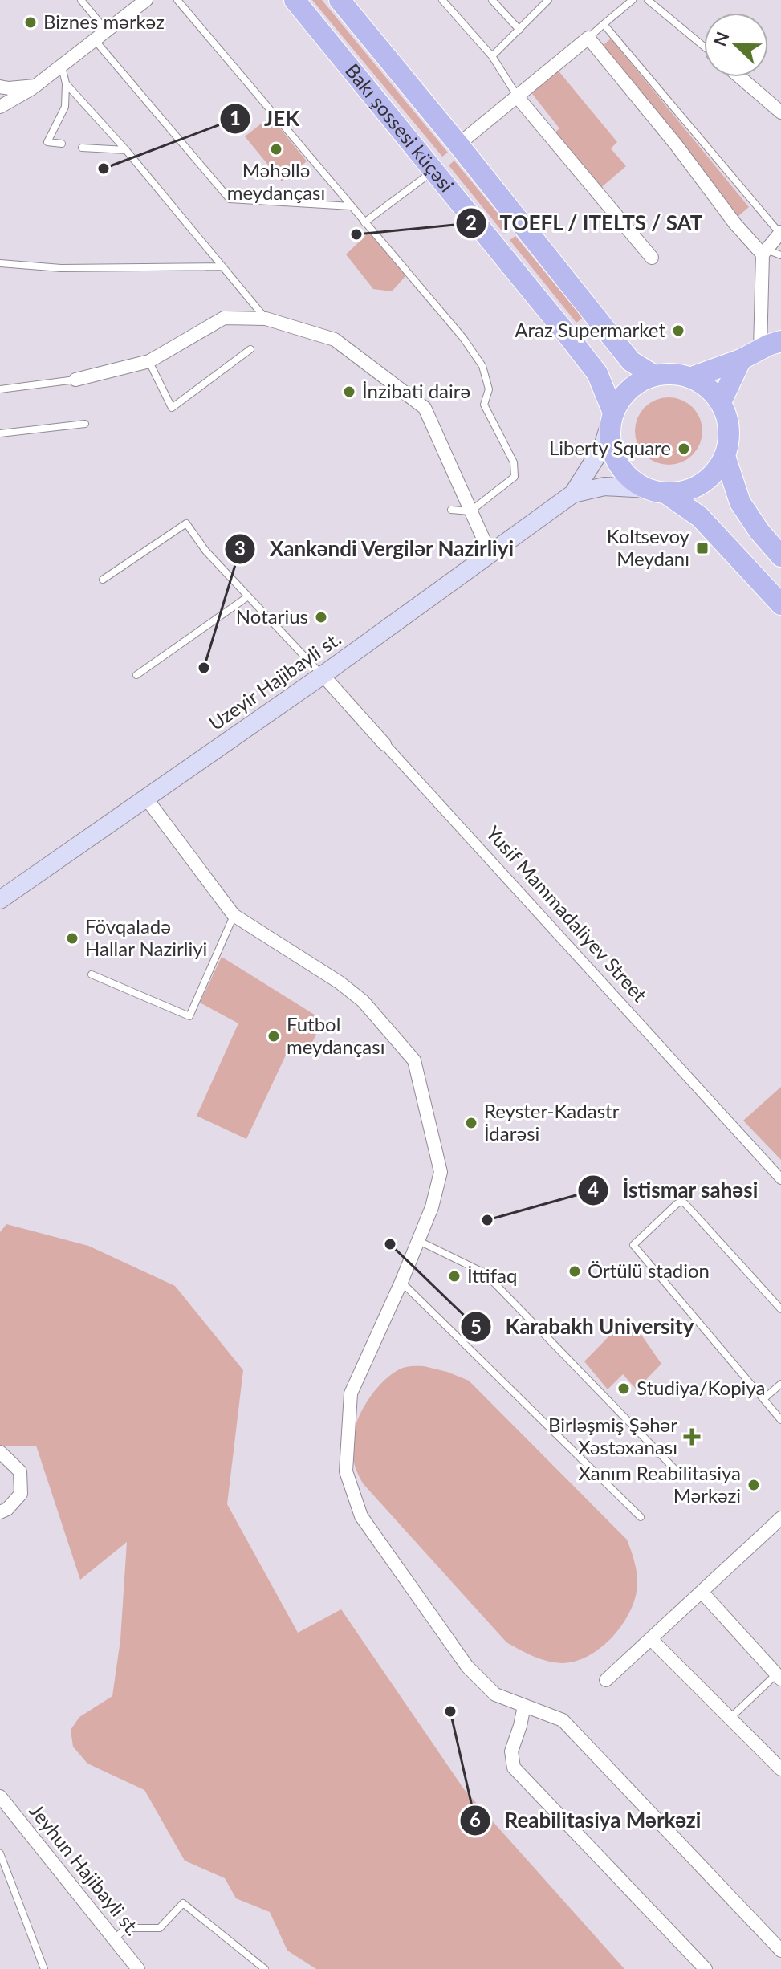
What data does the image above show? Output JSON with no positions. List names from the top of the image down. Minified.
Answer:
{"streets":{"main road":["Bakı şossesi küçəsi","Uzeyir Hajibayli st."],"street":["Yusif Mammadaliyev Street","Jeyhun Hajibayli st."]},"crossings":[["Uzeyir Hajibayli st.","Yusif Mammadaliyev Street"]],"places":{"other":["Biznes mərkəz","Məhəllə meydançası","JEK","TOEFL / ITELTS / SAT","Araz Supermarket","İnzibati dairə","Liberty Square","Notarius","Xankəndi Vergilər Nazirliyi","Fövqaladə Hallar Nazirliyi","Futbol meydançası","Reyster-Kadastr İdarəsi","İstismar sahəsi","Karabakh University","Örtülü stadion","İttifaq","Studiya/Kopiya","Xanım Reabilitasiya Mərkəzi","Reabilitasiya Mərkəzi"],"transit":["Koltsevoy Meydanı"],"health":["Birləşmiş Şəhər Xəstəxanası"]},"north":"left"}
